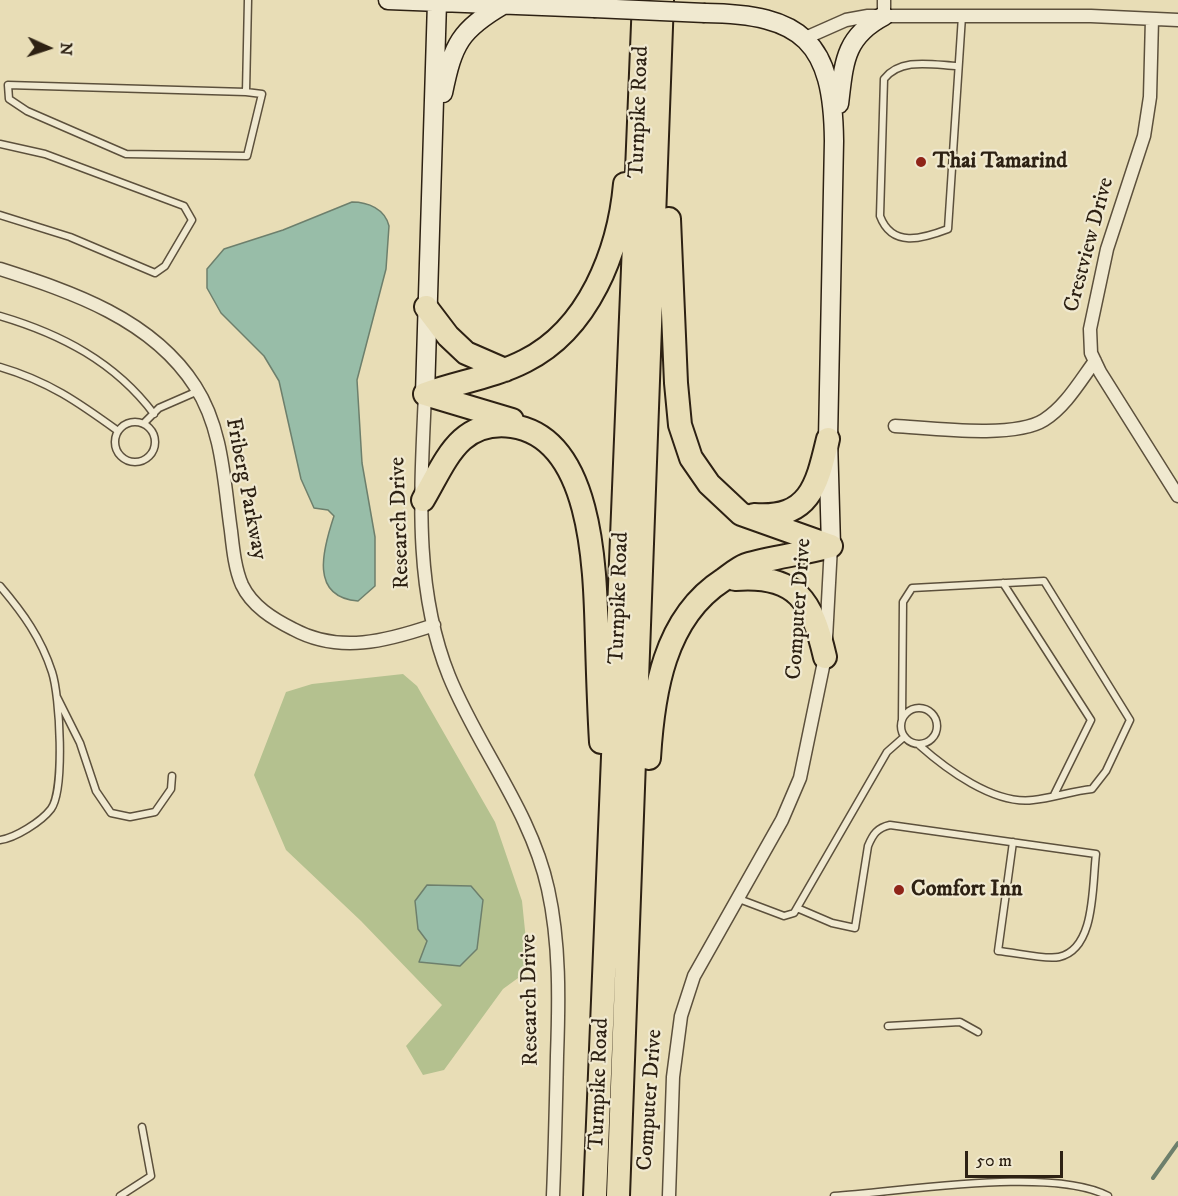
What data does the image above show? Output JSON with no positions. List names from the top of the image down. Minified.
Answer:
{"streets":{"highway":["Turnpike Road"],"street":["Crestview Drive","Friberg Parkway","Research Drive","Computer Drive"]},"crossings":[["Friberg Parkway","Research Drive"]],"places":["Thai Tamarind","Comfort Inn"],"scale_bar":"50 m","north":"right"}
